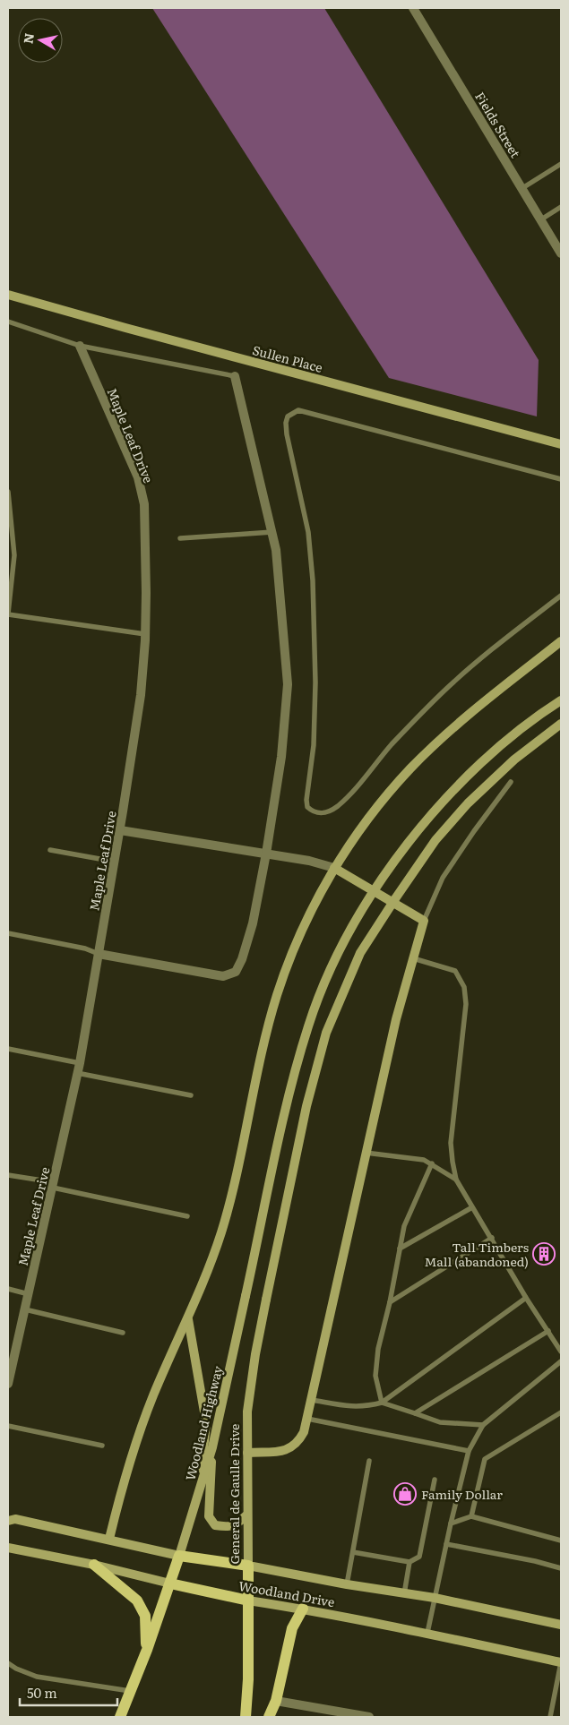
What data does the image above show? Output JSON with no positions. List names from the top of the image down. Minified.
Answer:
{"streets":{"main road":["General de Gaulle Drive","Woodland Drive"],"street":["Fields Street","Sullen Place","Maple Leaf Drive","Woodland Highway"]},"crossings":[["Woodland Highway","Woodland Drive"],["General de Gaulle Drive","Woodland Drive"]],"places":{"building":["Tall Timbers Mall (abandoned)"],"shop":["Family Dollar"]},"scale_bar":"50 m","north":"left"}
